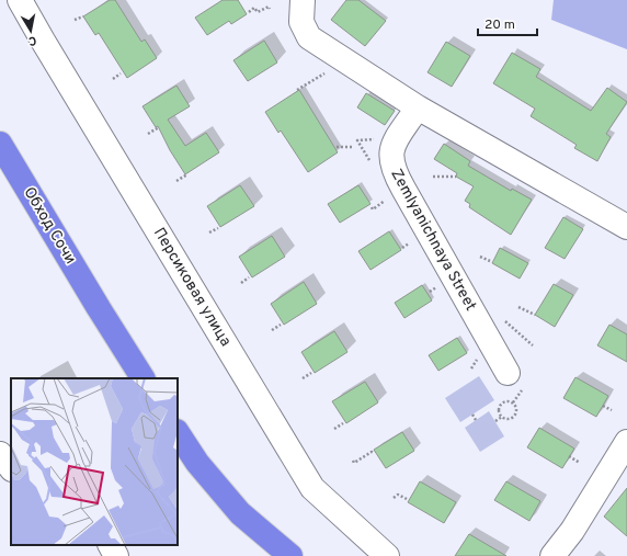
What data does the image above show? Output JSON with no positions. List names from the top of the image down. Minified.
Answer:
{"streets":{"highway":["Обход Сочи"],"street":["Zemlyanichnaya Street","Персиковая улица"]},"scale_bar":"20 m","north":"bottom"}
